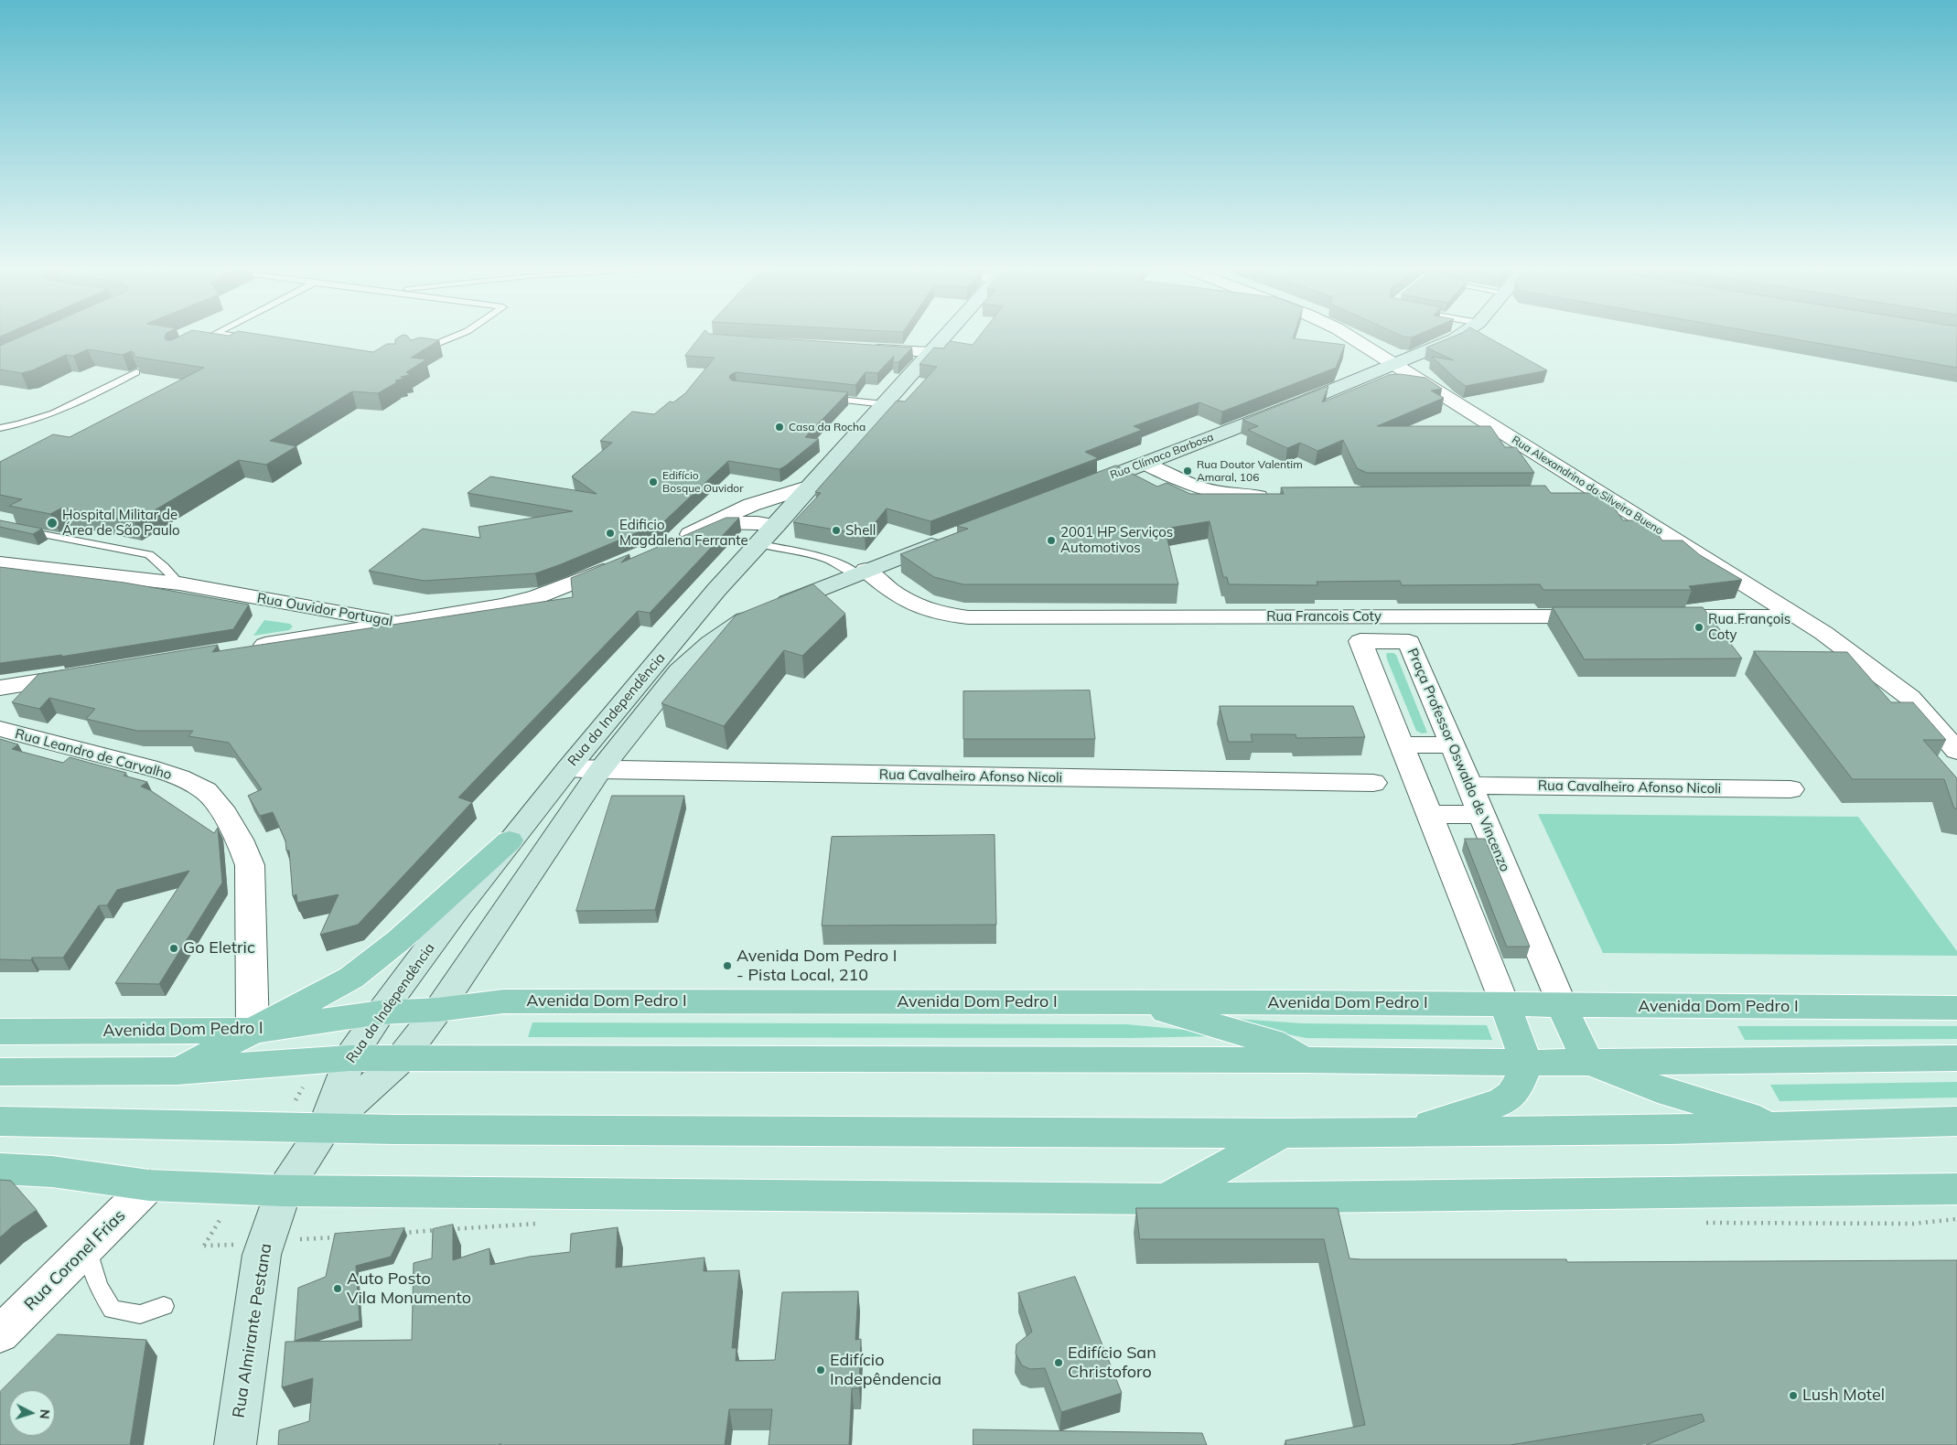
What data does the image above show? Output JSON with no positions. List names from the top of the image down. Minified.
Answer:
{"streets":{"main road":["Rua Clímaco Barbosa","Rua da Independência","Avenida Dom Pedro I","Rua Almirante Pestana"],"street":["Rua Alexandrino da Silveira Bueno","Rua Ouvidor Portugal","Rua Francois Coty","Rua Leandro de Carvalho","Praça Professor Oswaldo de Vincenzo","Rua Cavalheiro Afonso Nicoli","Rua Coronel Frias"]},"crossings":[["Rua Clímaco Barbosa","Rua Alexandrino da Silveira Bueno"],["Rua da Independência","Rua Cavalheiro Afonso Nicoli"],["Rua da Independência","Avenida Dom Pedro I"],["Rua da Independência","Rua Almirante Pestana"],["Rua Leandro de Carvalho","Avenida Dom Pedro I"],["Praça Professor Oswaldo de Vincenzo","Rua Cavalheiro Afonso Nicoli"],["Praça Professor Oswaldo de Vincenzo","Avenida Dom Pedro I"]],"places":["Casa da Rocha","Rua Doutor Valentim Amaral, 106","Edifício Bosque Ouvidor","Hospital Militar de Área de São Paulo","Shell","Edificio Magdalena Ferrante","2001 HP Serviços Automotivos","Rua François Coty","Go Eletric","Avenida Dom Pedro I - Pista Local, 210","Auto Posto Vila Monumento","Edifício San Christoforo","Edifício Indepêndencia","Lush Motel"],"north":"right"}
